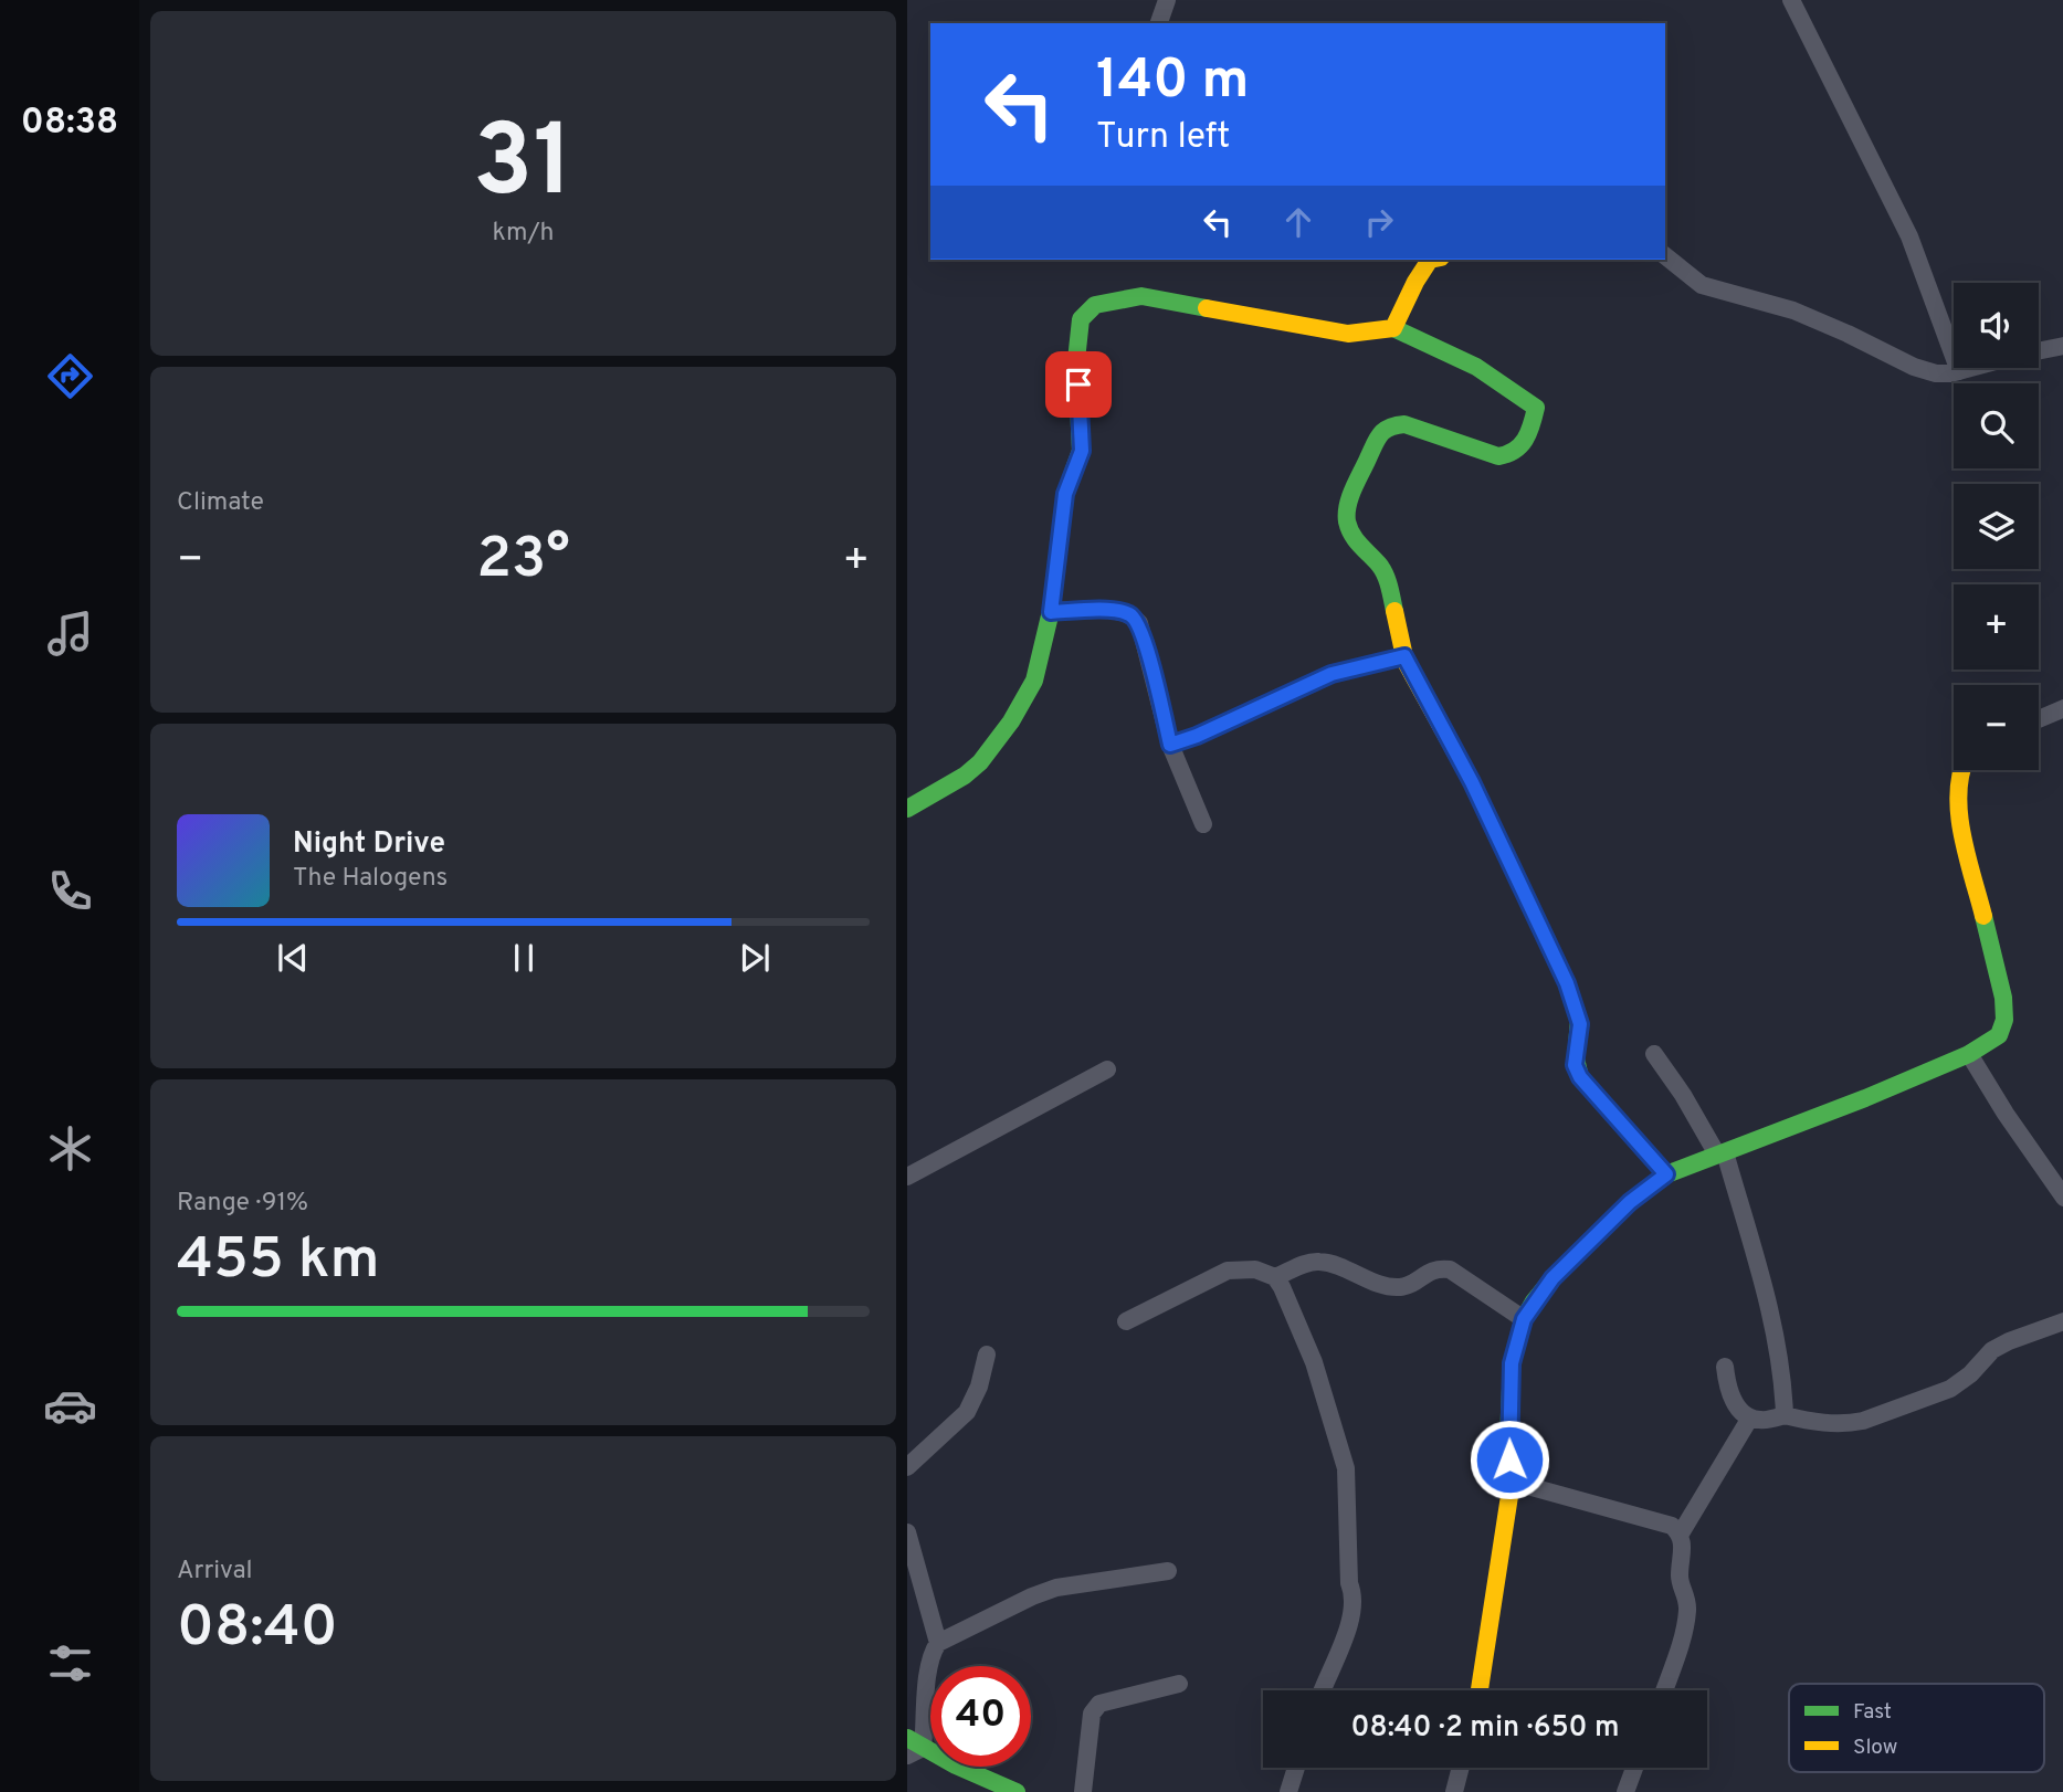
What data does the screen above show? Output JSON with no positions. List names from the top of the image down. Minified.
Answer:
{"legend":["Fast","Slow"],"page":{"tabs":"08:38","tile":[["31","km/h"],"Climate",["Range · 91%","455 km"],["Arrival","08:40"]],"turn":["140 m","Turn left"],"map_buttons":["+","−"],"heat":["−","23°","+"],"song":["Night Drive","The Halogens"],"limit":"40","trip":"08:40 · 2 min · 650 m"}}
